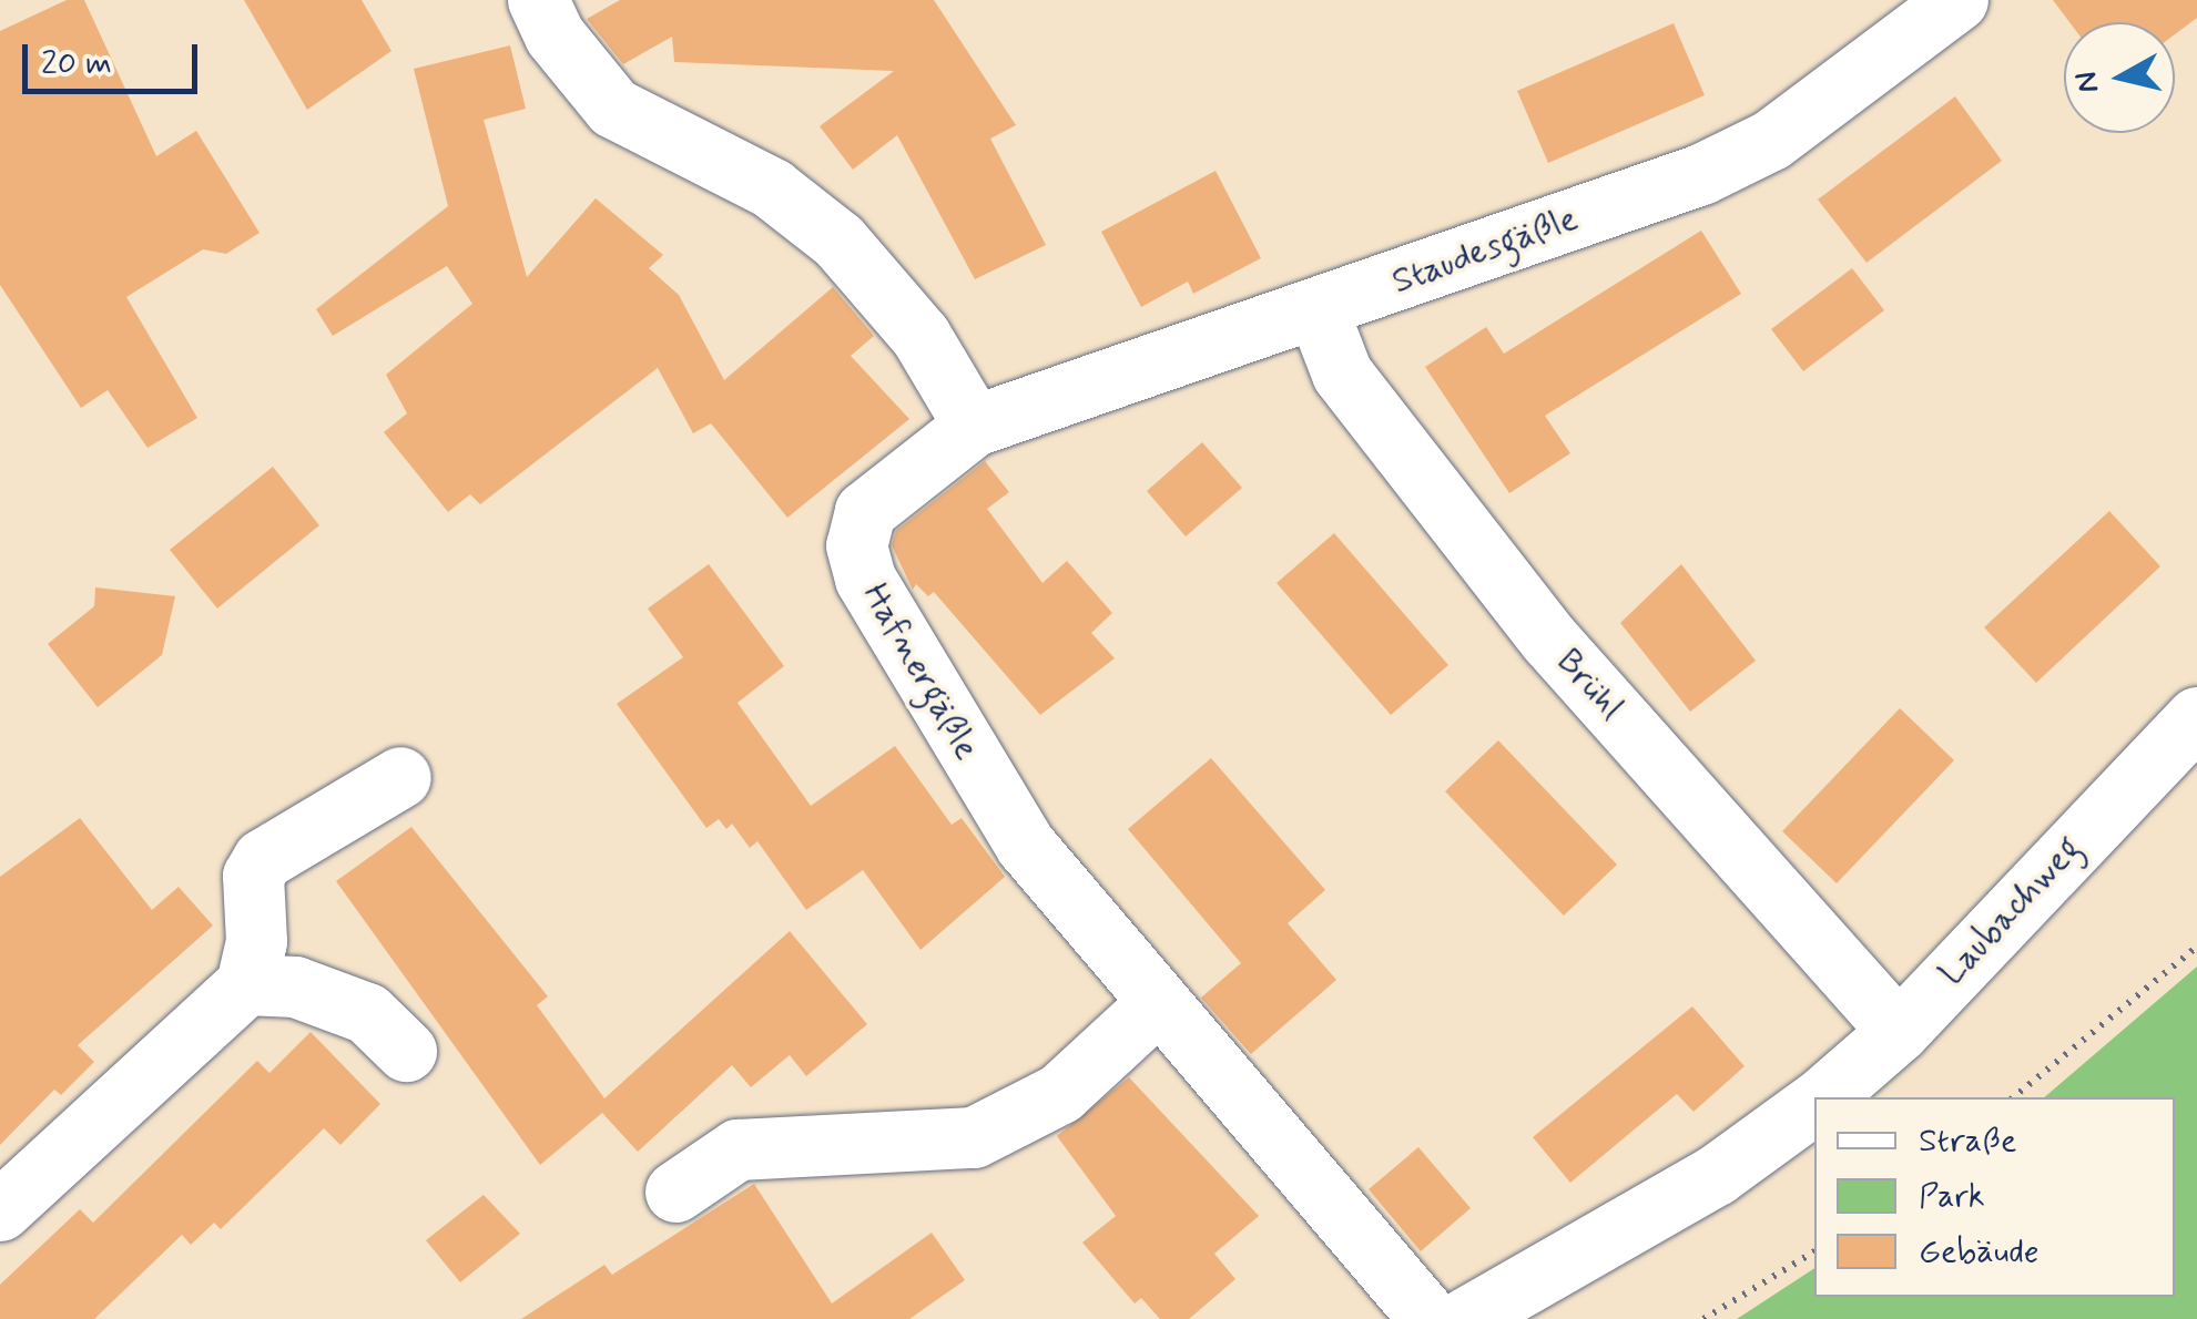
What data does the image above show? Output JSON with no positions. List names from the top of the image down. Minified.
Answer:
{"streets":{"street":["Staudesgäßle","Hafnergäßle","Brühl","Laubachweg"]},"crossings":[["Staudesgäßle","Hafnergäßle"],["Staudesgäßle","Brühl"],["Brühl","Laubachweg"]],"legend":["Straße","Park","Gebäude"],"scale_bar":"20 m","north":"left"}
